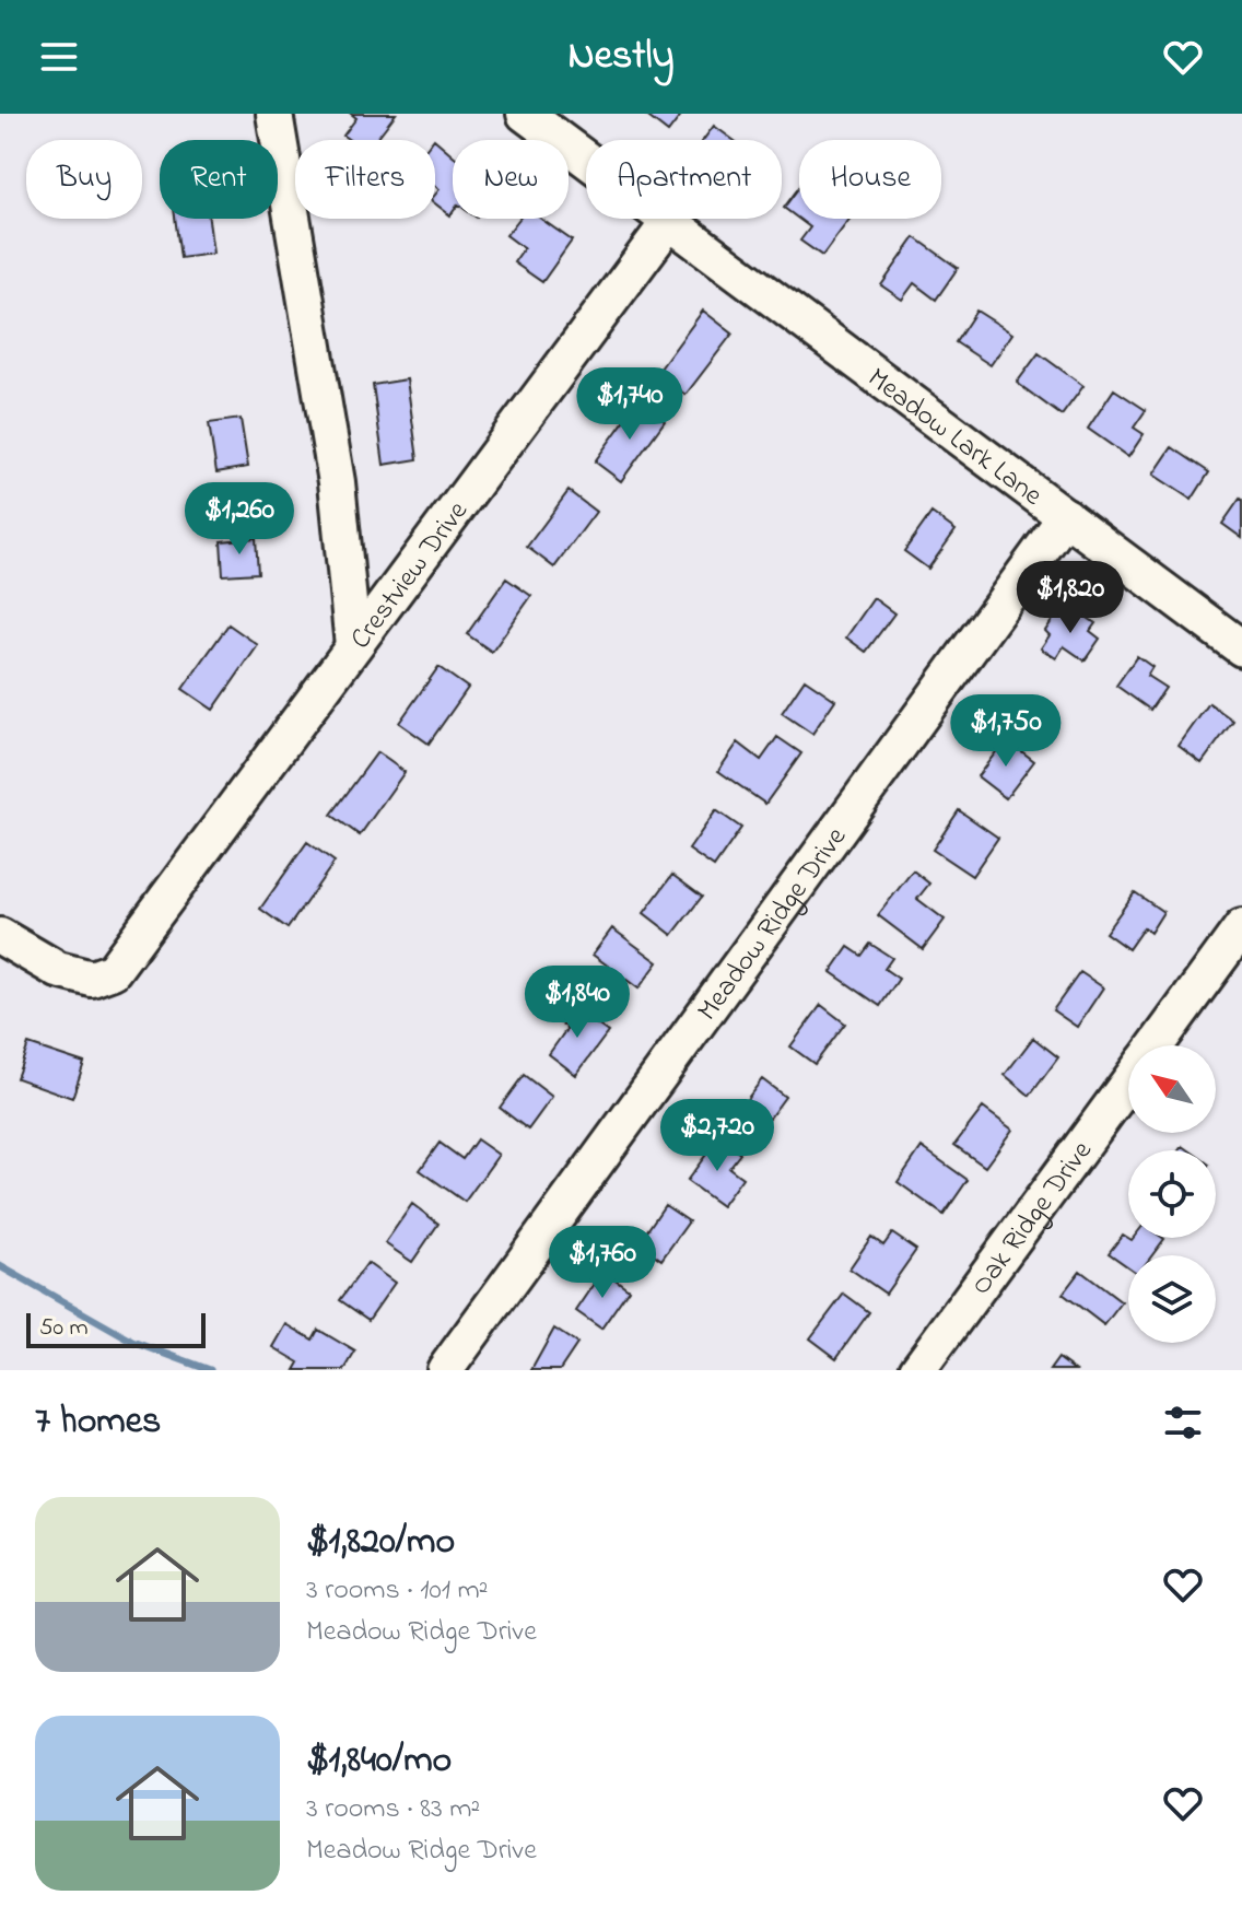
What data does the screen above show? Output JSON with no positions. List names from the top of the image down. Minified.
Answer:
{"streets":{"street":["Meadow Lark Lane","Crestview Drive","Meadow Ridge Drive","Oak Ridge Drive"]},"crossings":[["Meadow Lark Lane","Crestview Drive"],["Meadow Lark Lane","Meadow Ridge Drive"]],"scale_bar":"50 m","north":"top left","page":{"header":"Nestly","chip":["Buy","Rent","Filters","New","Apartment","House"],"price":["$1,740","$1,260","$1,820","$1,750","$1,840","$2,720","$1,760"],"scale":"50 m","heading":"7 homes","list":[{"name":"$1,820/mo","note":"3 rooms · 101 m² · Meadow Ridge Drive"},{"name":"$1,840/mo","note":"3 rooms · 83 m² · Meadow Ridge Drive"}]}}
